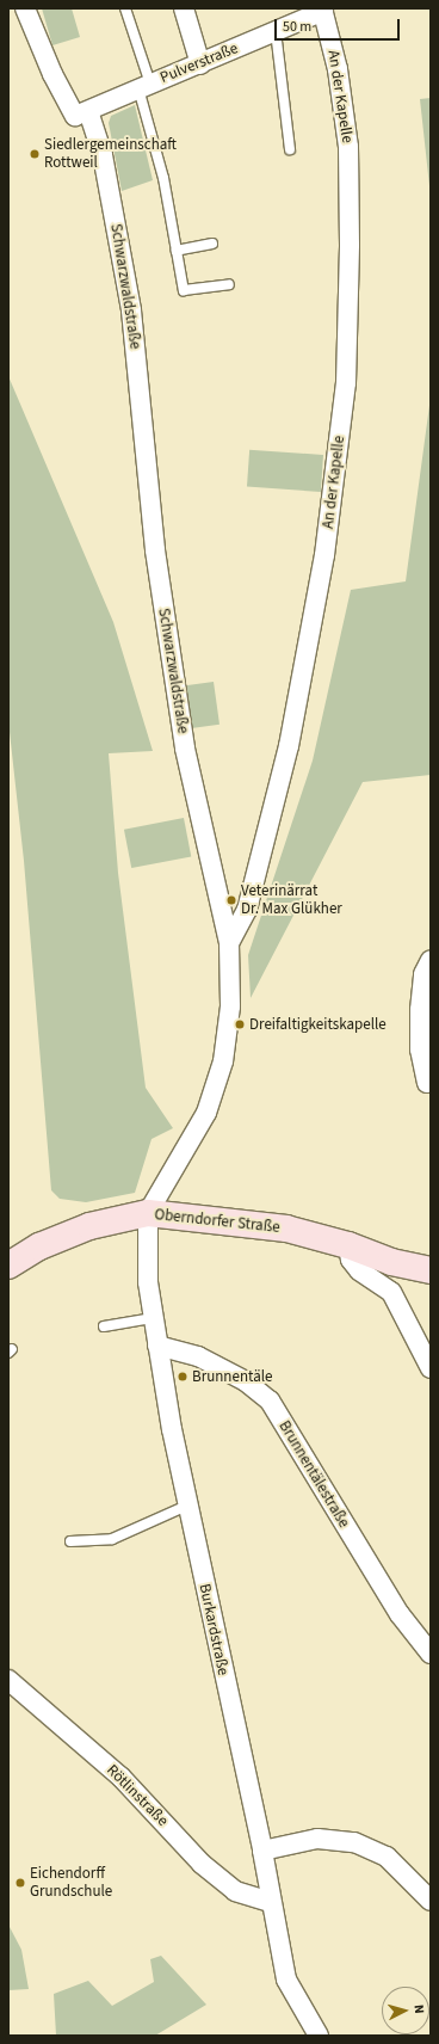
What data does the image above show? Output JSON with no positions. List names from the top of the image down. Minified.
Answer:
{"streets":{"street":["Pulverstraße","An der Kapelle","Schwarzwaldstraße","Oberndorfer Straße","Brunnentälestraße","Burkardstraße","Rötlinstraße"]},"crossings":[["Pulverstraße","An der Kapelle"],["Pulverstraße","Schwarzwaldstraße"],["An der Kapelle","Schwarzwaldstraße"],["Schwarzwaldstraße","Oberndorfer Straße"],["Schwarzwaldstraße","Burkardstraße"],["Oberndorfer Straße","Burkardstraße"],["Brunnentälestraße","Burkardstraße"],["Burkardstraße","Rötlinstraße"]],"places":["Siedlergemeinschaft Rottweil","Veterinärrat Dr. Max Glükher","Dreifaltigkeitskapelle","Brunnentäle","Eichendorff Grundschule"],"scale_bar":"50 m","north":"right"}
